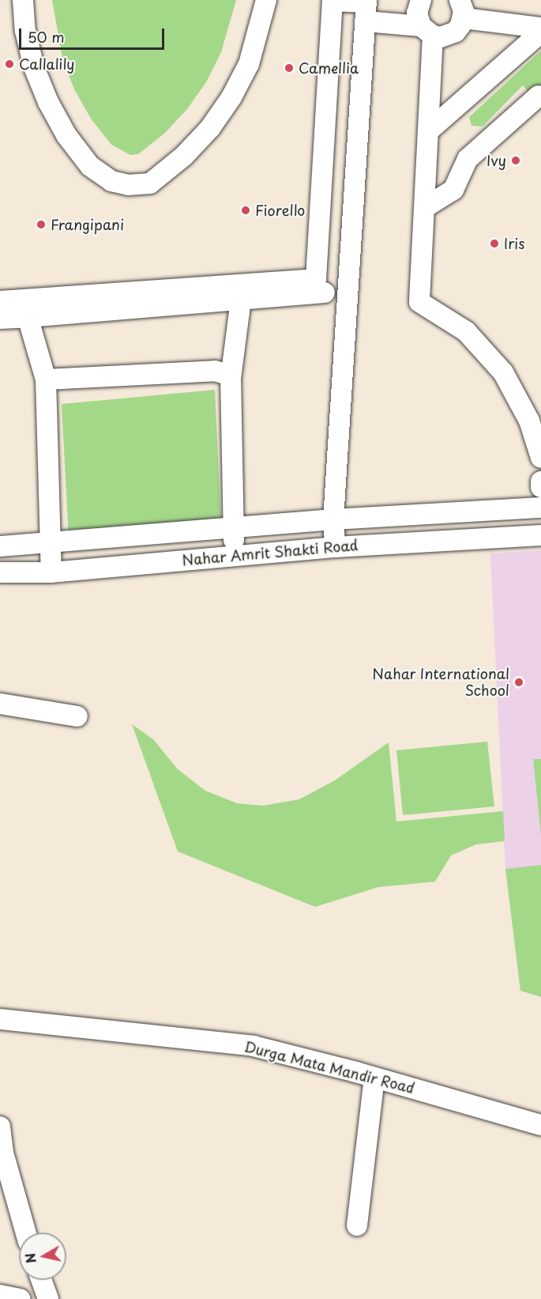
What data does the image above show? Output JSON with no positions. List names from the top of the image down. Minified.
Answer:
{"streets":{"street":["Nahar Amrit Shakti Road","Durga Mata Mandir Road"]},"places":["Callalily","Camellia","Ivy","Fiorello","Frangipani","Iris","Nahar International School"],"scale_bar":"50 m","north":"left"}
